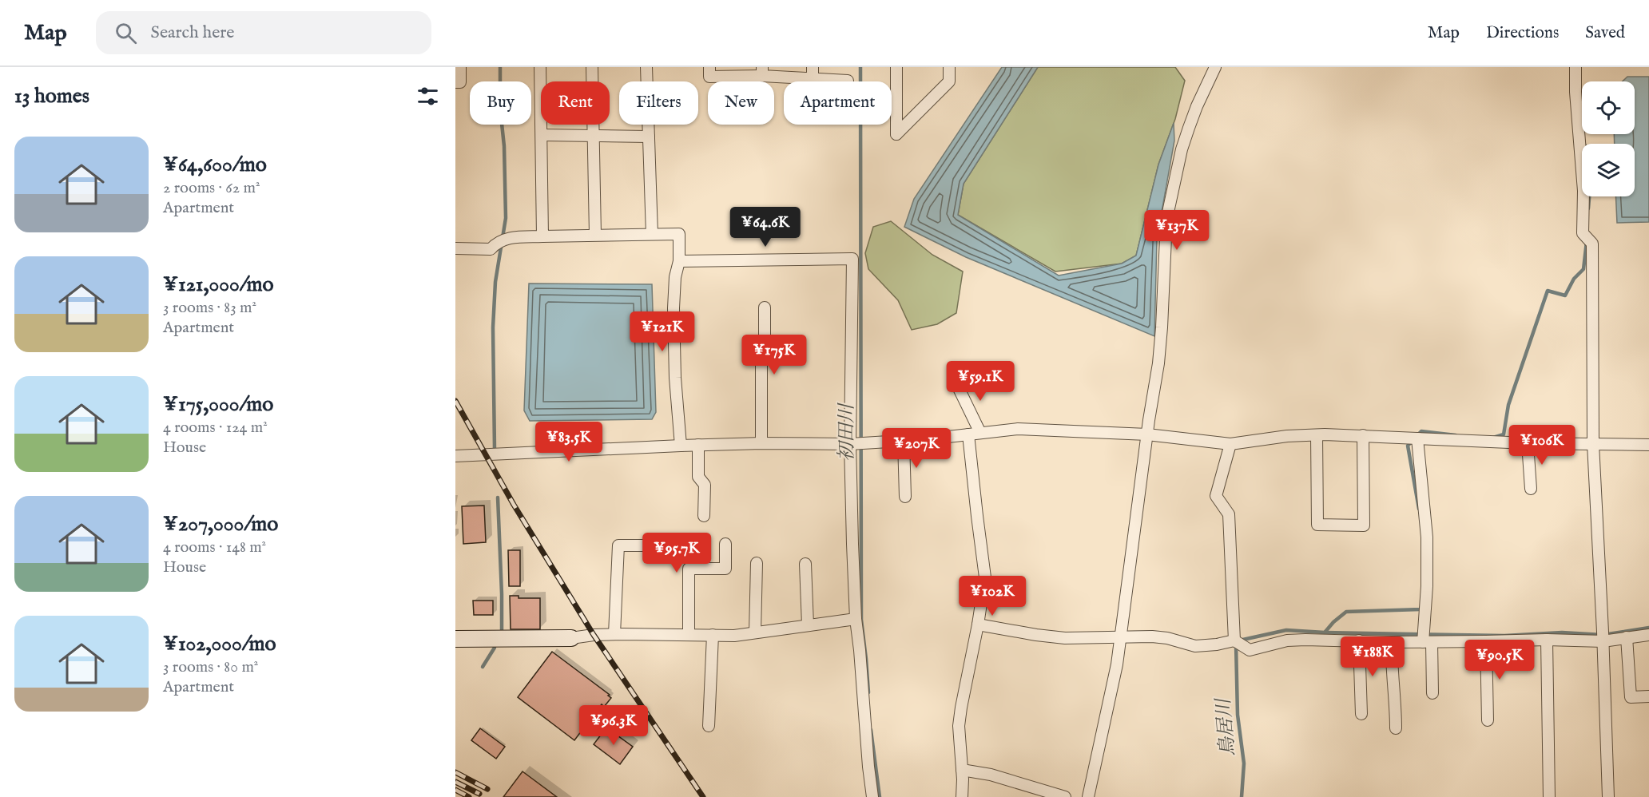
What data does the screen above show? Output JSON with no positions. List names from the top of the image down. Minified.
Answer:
{"water":["初田川","鳥居川"],"page":{"header":"Map","search":"Search here","nav":["Map","Directions","Saved"],"heading":"13 homes","chip":["Buy","Rent","Filters","New","Apartment"],"list":[{"name":"¥64,600/mo","note":"2 rooms · 62 m² · Apartment"},{"name":"¥121,000/mo","note":"3 rooms · 83 m² · Apartment"},{"name":"¥175,000/mo","note":"4 rooms · 124 m² · House"},{"name":"¥207,000/mo","note":"4 rooms · 148 m² · House"},{"name":"¥102,000/mo","note":"3 rooms · 80 m² · Apartment"}],"price":["¥64.6K","¥137K","¥121K","¥175K","¥59.1K","¥83.5K","¥106K","¥207K","¥95.7K","¥102K","¥188K","¥90.5K","¥96.3K"]}}
